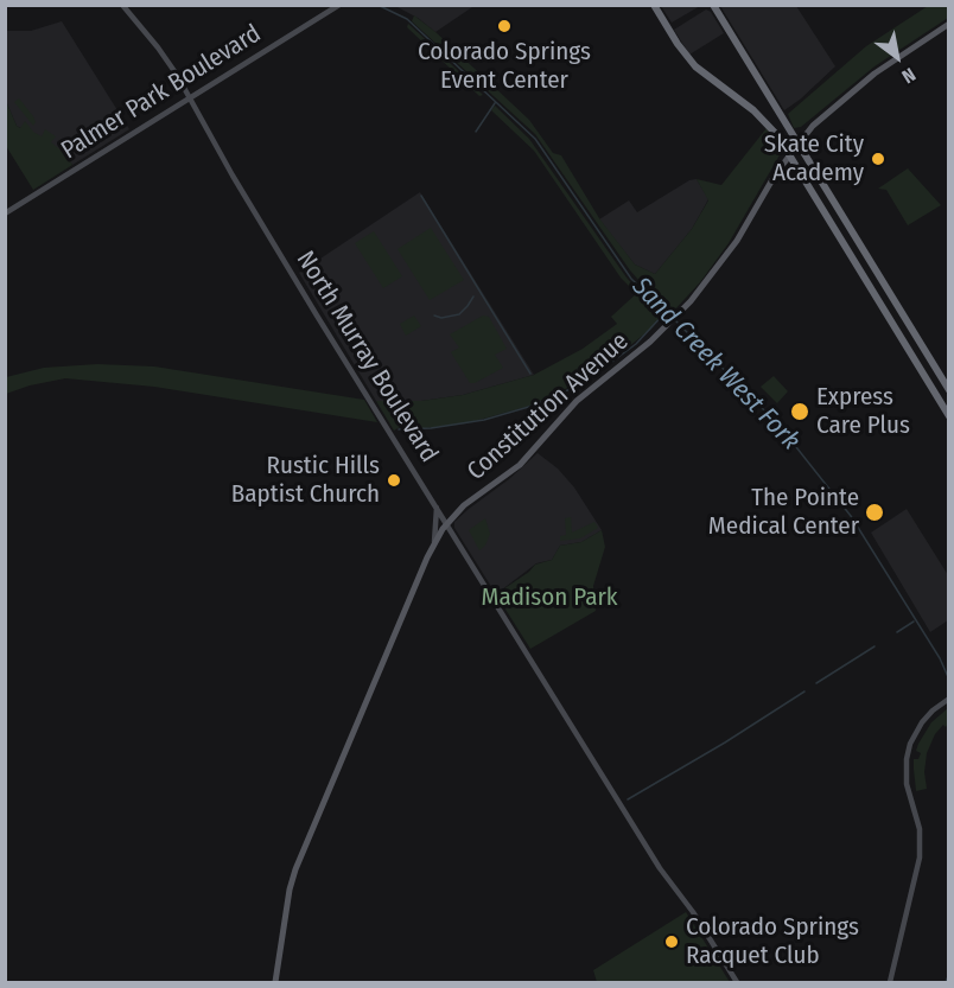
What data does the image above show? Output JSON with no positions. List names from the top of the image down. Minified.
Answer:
{"streets":{"main road":["Palmer Park Boulevard","North Murray Boulevard","Constitution Avenue"]},"crossings":[["Palmer Park Boulevard","North Murray Boulevard"],["North Murray Boulevard","Constitution Avenue"]],"water":["Sand Creek West Fork"],"parks":["Madison Park"],"places":["Colorado Springs Event Center","Skate City Academy","Express Care Plus","Rustic Hills Baptist Church","The Pointe Medical Center","Colorado Springs Racquet Club"],"north":"bottom right"}
